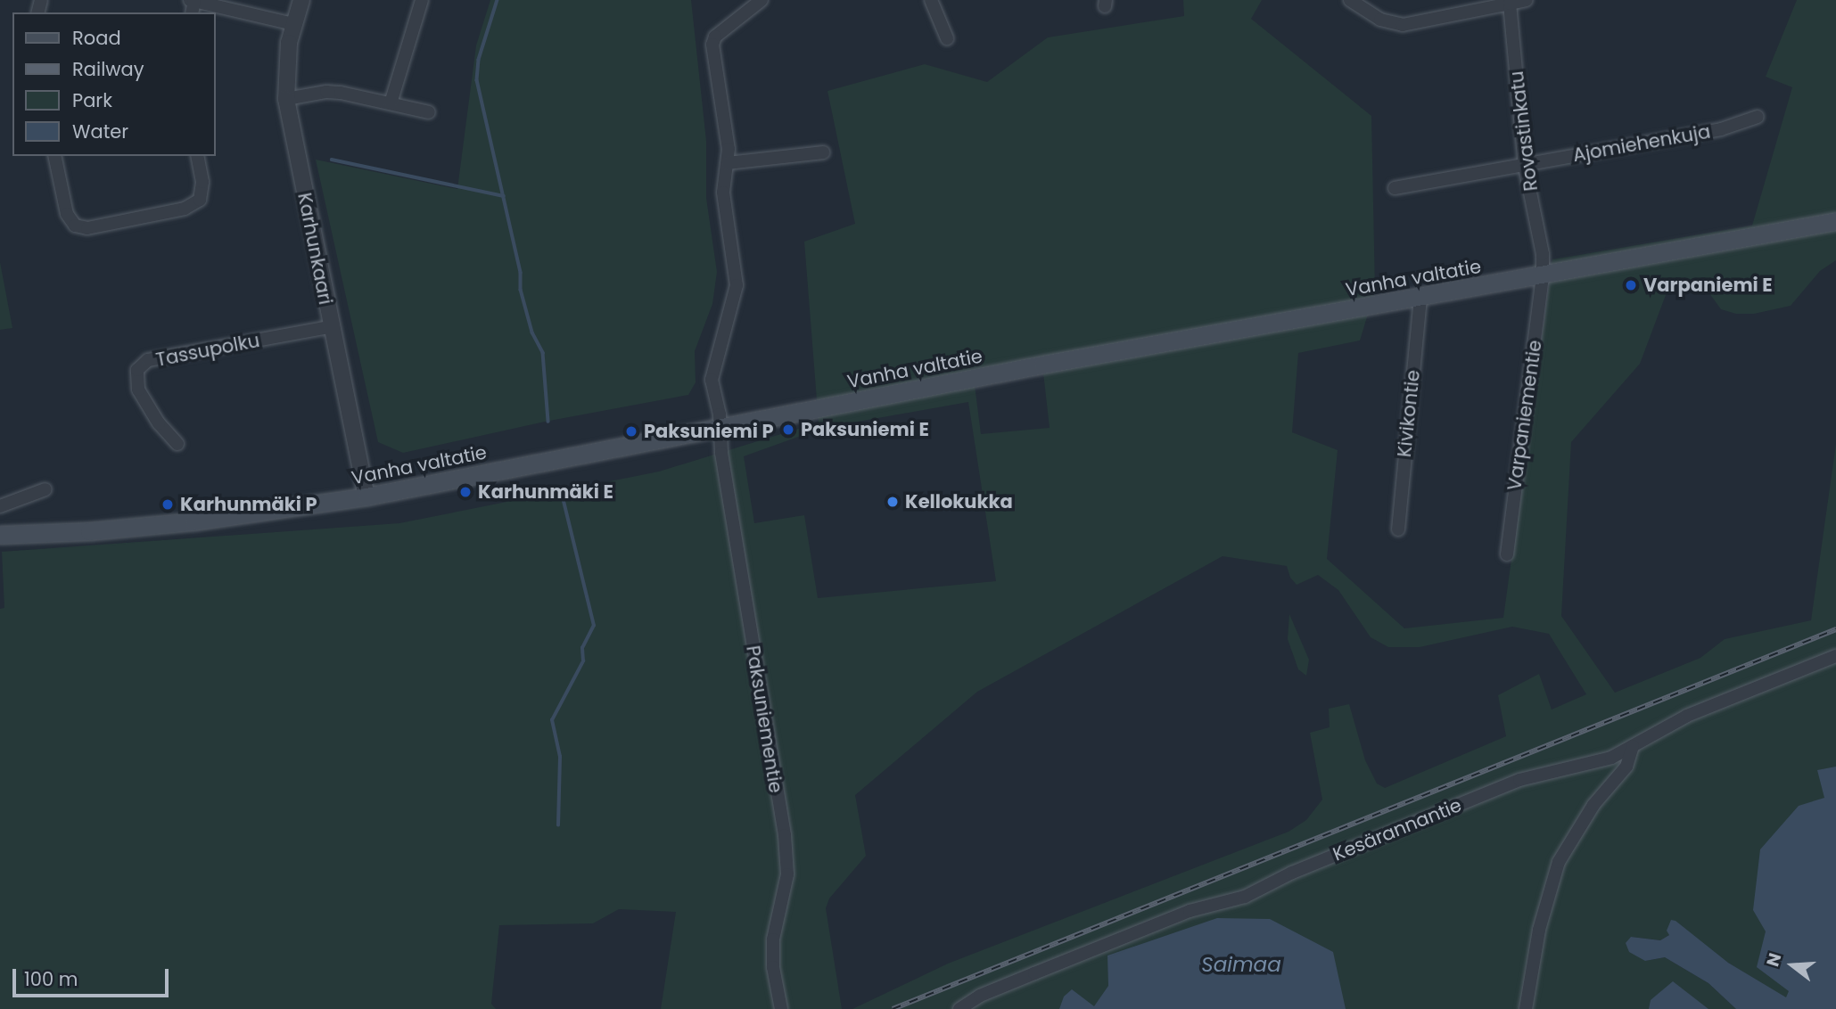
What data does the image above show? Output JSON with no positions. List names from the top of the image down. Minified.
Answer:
{"streets":{"main road":["Vanha valtatie"],"street":["Rovastinkatu","Ajomiehenkuja","Karhunkaari","Tassupolku","Kivikontie","Varpaniementie","Paksuniementie","Kesärannantie"]},"crossings":[["Rovastinkatu","Ajomiehenkuja"],["Rovastinkatu","Vanha valtatie"],["Rovastinkatu","Varpaniementie"],["Karhunkaari","Vanha valtatie"],["Karhunkaari","Tassupolku"],["Vanha valtatie","Kivikontie"],["Vanha valtatie","Varpaniementie"],["Vanha valtatie","Paksuniementie"]],"water":["Saimaa"],"places":["Varpaniemi E","Paksuniemi E","Paksuniemi P","Karhunmäki E","Kellokukka","Karhunmäki P"],"legend":["Road","Railway","Park","Water"],"scale_bar":"100 m","north":"left"}
